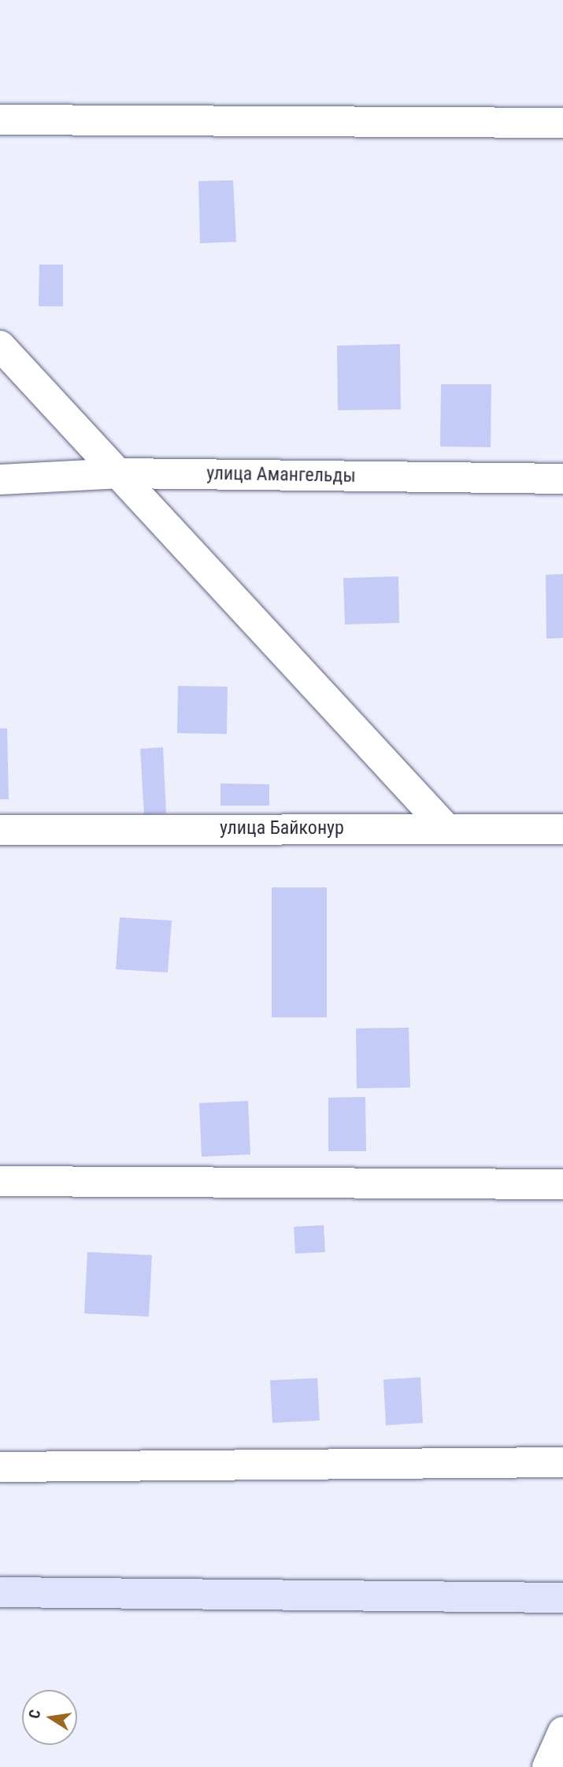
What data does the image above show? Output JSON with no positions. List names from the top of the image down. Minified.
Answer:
{"streets":{"street":["улица Амангельды","улица Байконур"]},"north":"left"}
